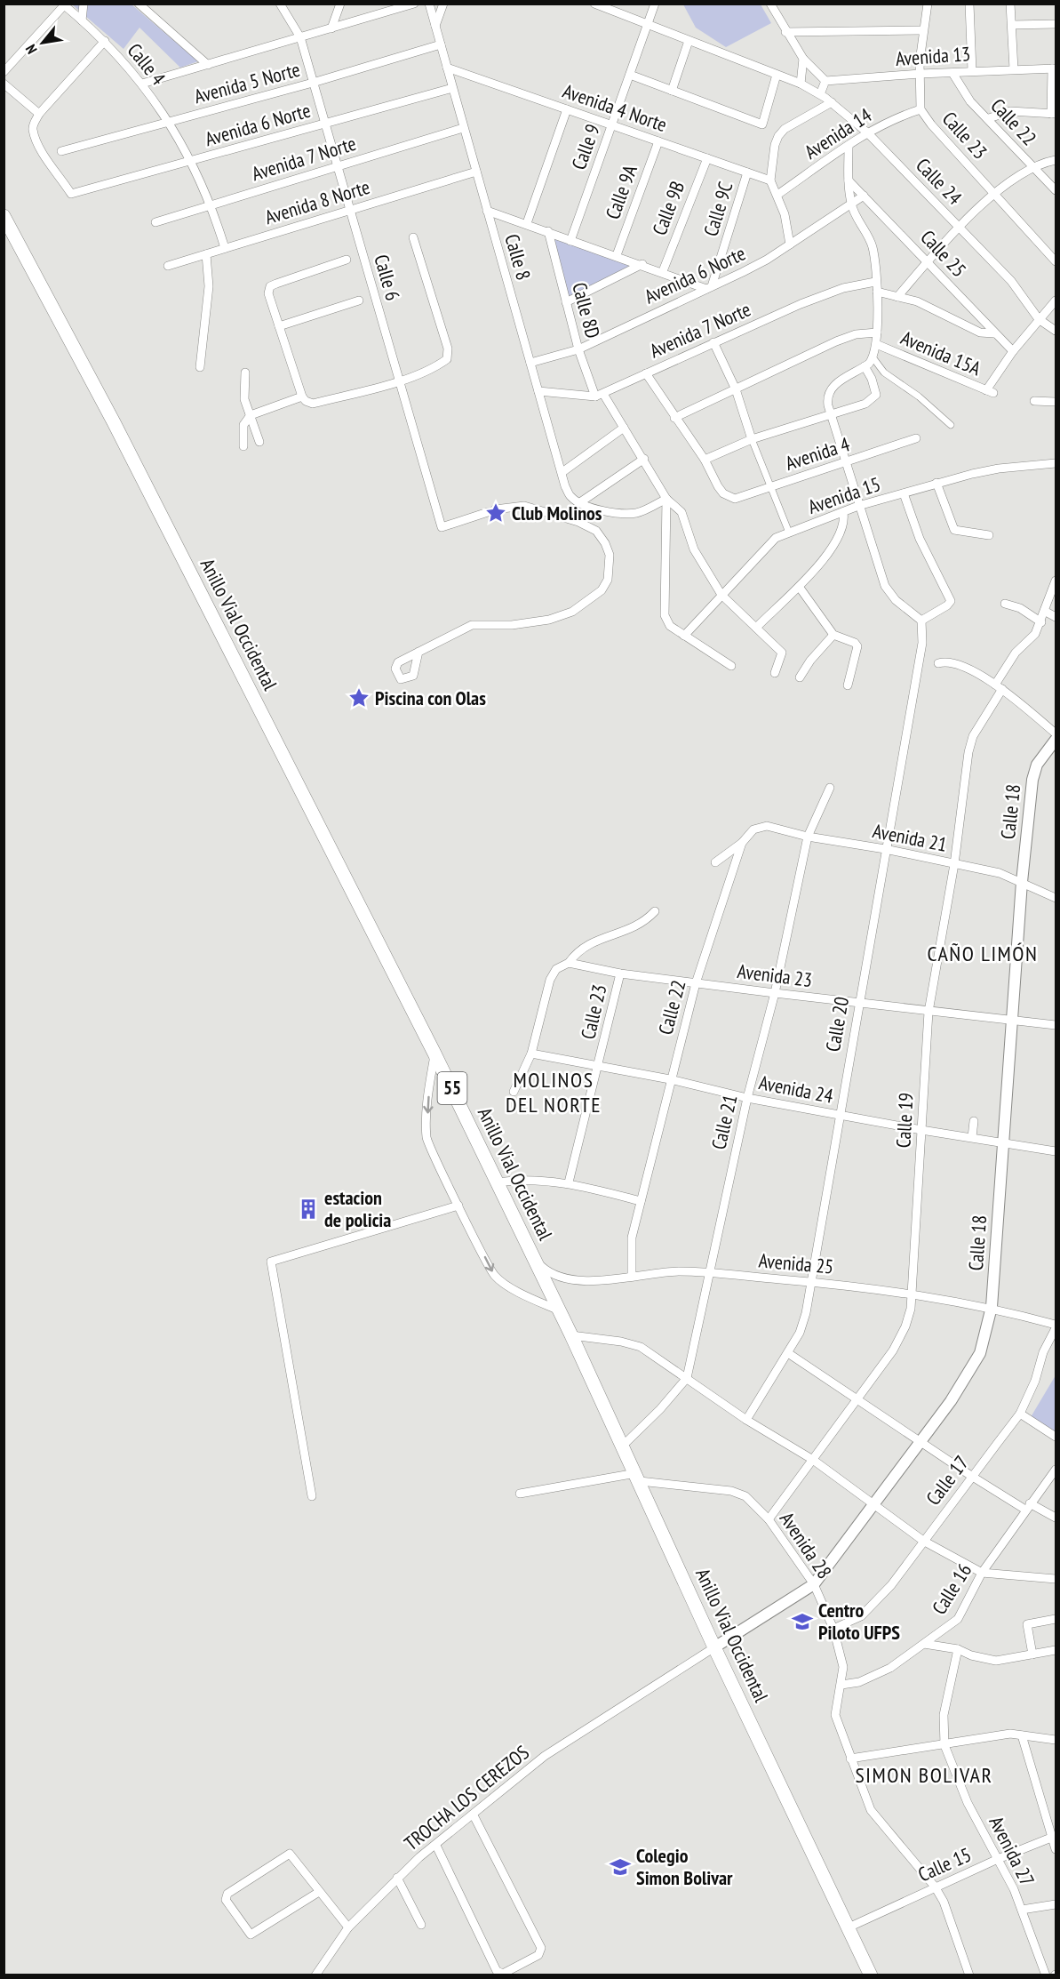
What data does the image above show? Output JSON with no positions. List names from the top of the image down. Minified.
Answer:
{"streets":{"highway":["Anillo Vial Occidental","55"],"street":["Avenida 13","Calle 4","Avenida 5 Norte","Avenida 4 Norte","Calle 22","Avenida 6 Norte","Avenida 14","Calle 23","Calle 9","Avenida 7 Norte","Calle 24","Calle 9A","Avenida 8 Norte","Calle 9B","Calle 9C","Calle 25","Calle 8","Calle 6","Calle 8D","Avenida 15A","Avenida 4","Avenida 15","Calle 18","Avenida 21","Avenida 23","Calle 20","Avenida 24","Calle 19","Calle 21","Avenida 25","Calle 17","Avenida 28","Calle 16","TROCHA LOS CEREZOS","Avenida 27","Calle 15"]},"crossings":[["Avenida 13","Calle 22"],["Avenida 13","Calle 23"],["Calle 4","Avenida 5 Norte"],["Calle 4","Avenida 6 Norte"],["Calle 4","Avenida 7 Norte"],["Calle 4","Avenida 8 Norte"],["Avenida 5 Norte","Calle 8"],["Avenida 5 Norte","Calle 6"],["Avenida 4 Norte","Calle 9"],["Avenida 4 Norte","Calle 9A"],["Avenida 4 Norte","Calle 9B"],["Avenida 4 Norte","Calle 9C"],["Avenida 4 Norte","Calle 8"],["Calle 22","Avenida 21"],["Calle 22","Avenida 23"],["Calle 22","Avenida 24"],["Calle 22","Avenida 25"],["Avenida 6 Norte","Calle 9C"],["Avenida 6 Norte","Calle 25"],["Avenida 6 Norte","Calle 8"],["Avenida 6 Norte","Calle 6"],["Avenida 6 Norte","Calle 8D"],["Avenida 14","Calle 23"],["Avenida 14","Calle 24"],["Calle 23","Avenida 23"],["Calle 23","Avenida 24"],["Calle 9","Calle 24"],["Avenida 7 Norte","Calle 8"],["Avenida 7 Norte","Calle 6"],["Avenida 7 Norte","Calle 8D"],["Avenida 8 Norte","Calle 8"],["Avenida 8 Norte","Calle 6"],["Calle 25","Avenida 15A"],["Calle 8D","Avenida 15"],["Anillo Vial Occidental","Calle 18"],["Anillo Vial Occidental","Calle 21"],["Anillo Vial Occidental","Avenida 25"],["Anillo Vial Occidental","Avenida 28"],["Anillo Vial Occidental","TROCHA LOS CEREZOS"],["Anillo Vial Occidental","Calle 15"],["Calle 18","Avenida 21"],["Calle 18","Avenida 23"],["Calle 18","Avenida 24"],["Calle 18","Avenida 25"],["Calle 18","Avenida 28"],["Calle 18","TROCHA LOS CEREZOS"],["Avenida 21","Calle 20"],["Avenida 21","Calle 19"],["Avenida 21","Calle 21"],["Avenida 23","Calle 20"],["Avenida 23","Calle 19"],["Avenida 23","Calle 21"],["Calle 20","Avenida 24"],["Calle 20","Avenida 25"],["Avenida 24","Calle 19"],["Avenida 24","Calle 21"],["Calle 19","Avenida 25"],["Calle 19","Avenida 28"],["Calle 21","Avenida 25"],["Avenida 25","Calle 17"],["Calle 17","Avenida 28"],["Avenida 28","Calle 16"],["Avenida 28","Calle 15"],["Avenida 27","Calle 15"]],"districts":["CAÑO LIMÓN","MOLINOS DEL NORTE","SIMON BOLIVAR"],"places":{"place":["Club Molinos","Piscina con Olas"],"building":["estacion de policia"],"school or university":["Centro Piloto UFPS","Colegio Simon Bolivar"]},"north":"bottom left"}
